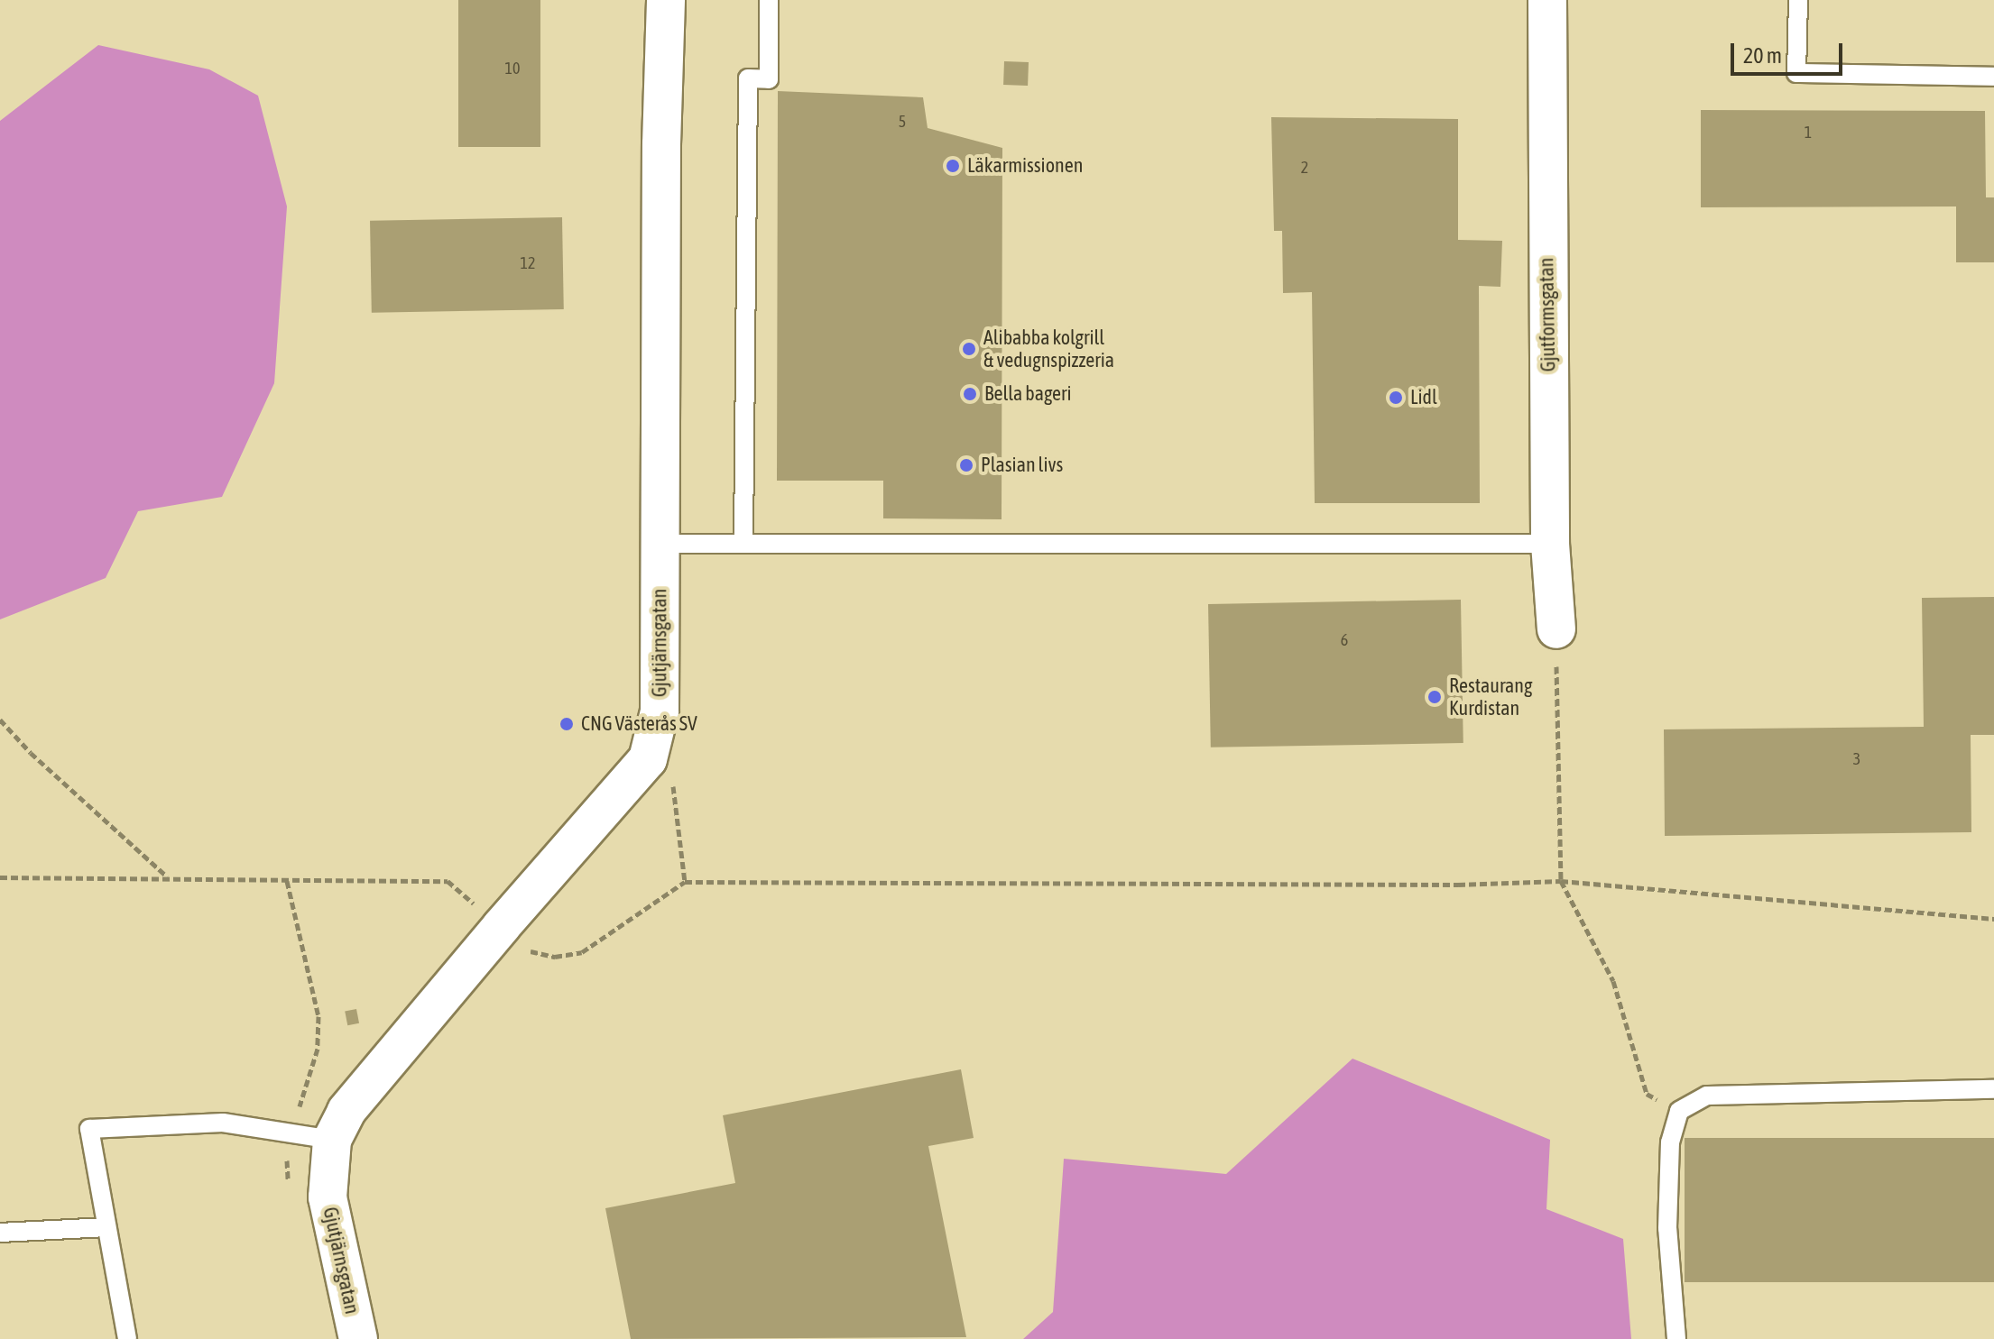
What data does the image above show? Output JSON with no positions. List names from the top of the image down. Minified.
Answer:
{"streets":{"street":["Gjutformsgatan","Gjutjärnsgatan"]},"places":["Läkarmissionen","Alibabba kolgrill & vedugnspizzeria","Bella bageri","Lidl","Plasian livs","Restaurang Kurdistan","CNG Västerås SV"],"house_numbers":["10","5","1","2","12","6","3"],"scale_bar":"20 m"}
